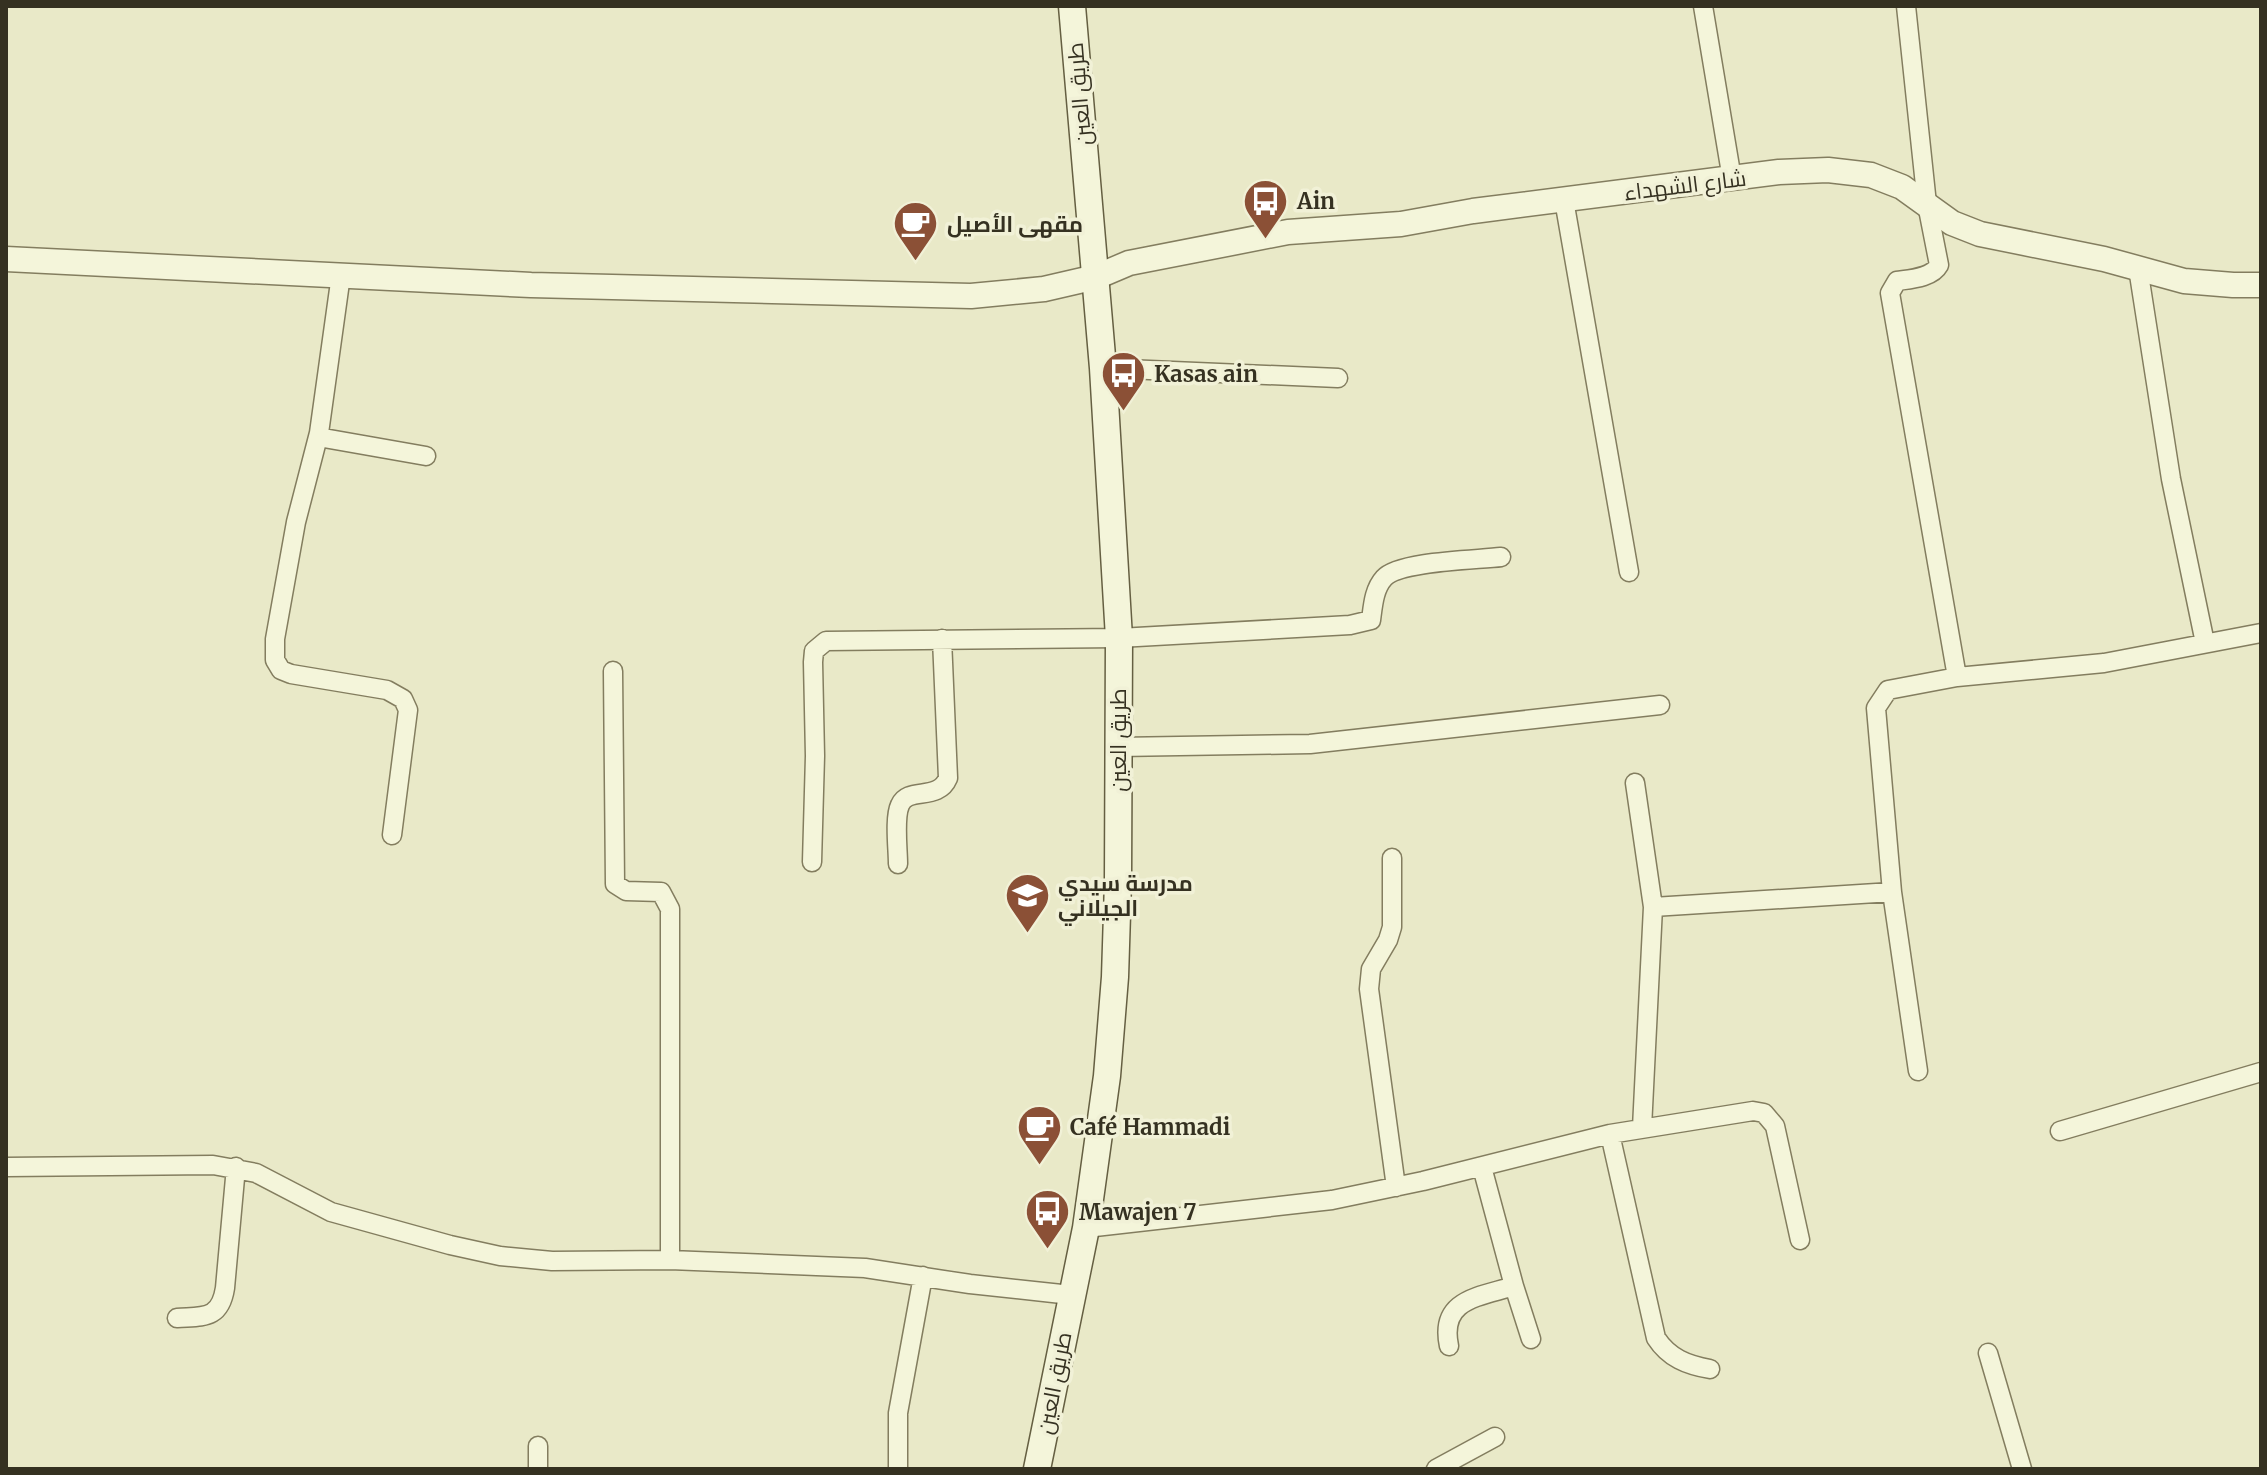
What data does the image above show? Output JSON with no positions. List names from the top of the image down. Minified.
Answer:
{"streets":{"main road":["طريق العين"],"street":["شارع الشهداء"]},"crossings":[["طريق العين","شارع الشهداء"]],"places":{"bus stop":["Ain","Kasas ain","Mawajen 7"],"cafe":["مقهى الأصيل","Café Hammadi"],"school or university":["مدرسة سيدي الجيلاني"]}}
